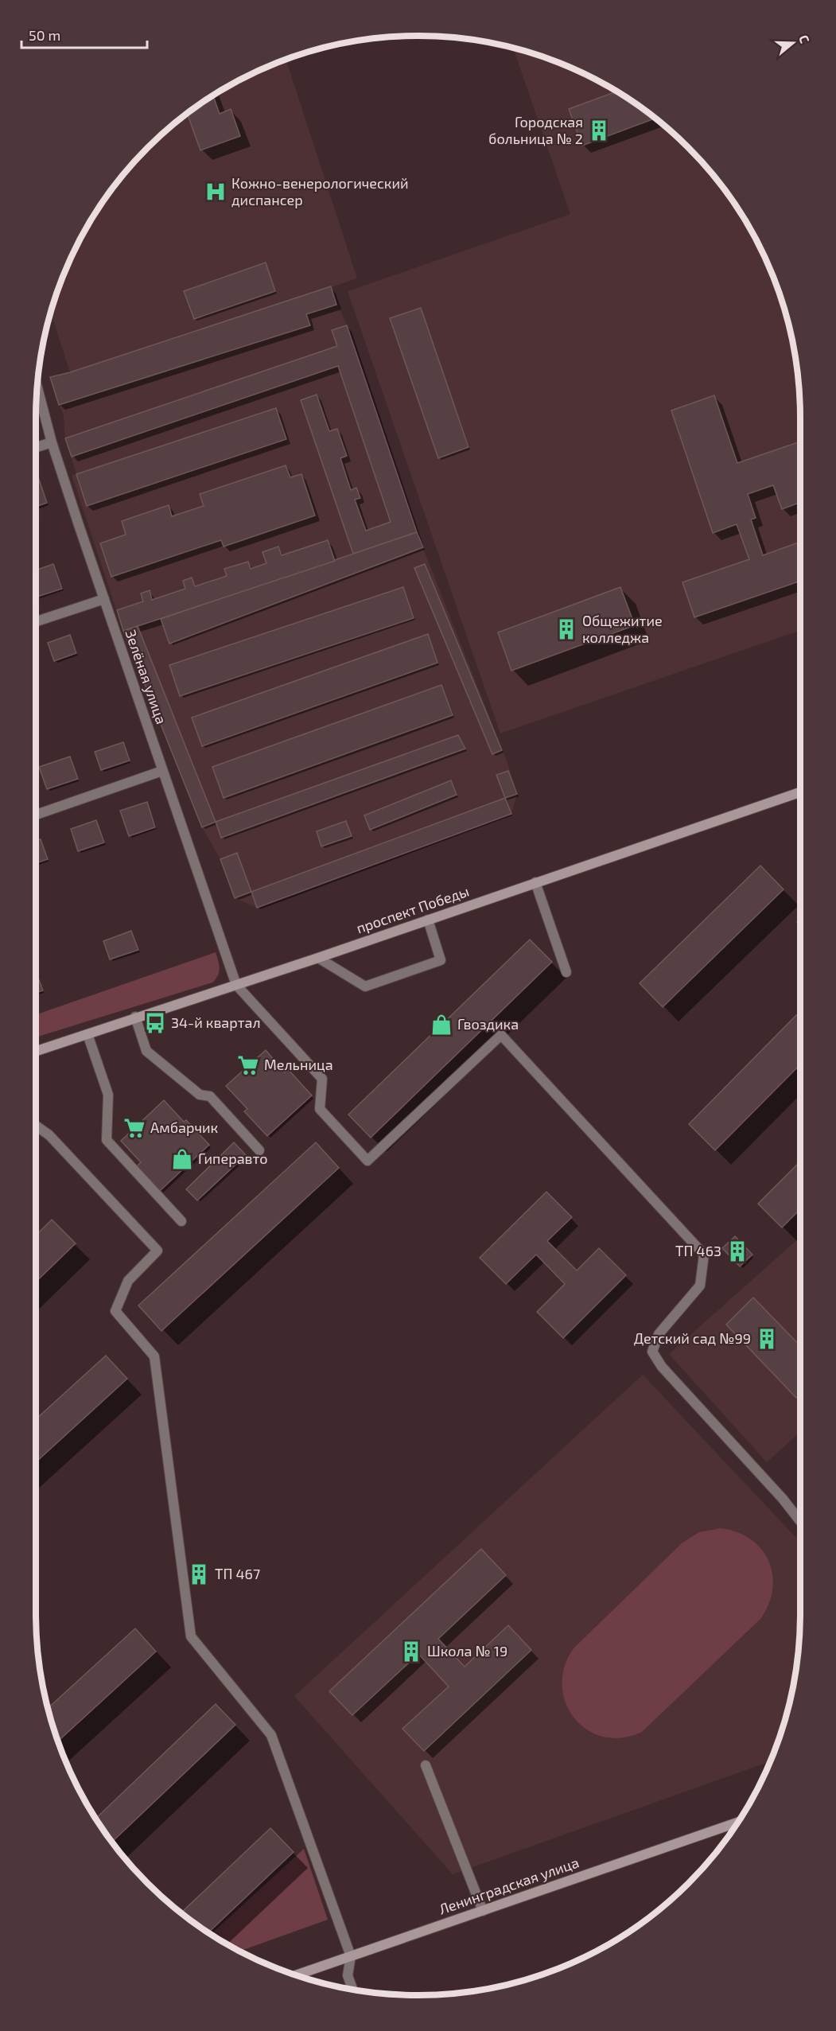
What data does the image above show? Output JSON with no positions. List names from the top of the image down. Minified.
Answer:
{"streets":{"street":["Зелёная улица","проспект Победы","Ленинградская улица"]},"crossings":[["Зелёная улица","проспект Победы"]],"places":{"building":["Городская больница № 2","Общежитие колледжа","ТП 463","Детский сад №99","ТП 467","Школа № 19"],"hospital":["Кожно-венерологический диспансер"],"bus stop":["34-й квартал"],"shop":["Гвоздика","Гиперавто"],"supermarket":["Мельница","Амбарчик"]},"scale_bar":"50 m","north":"right"}
